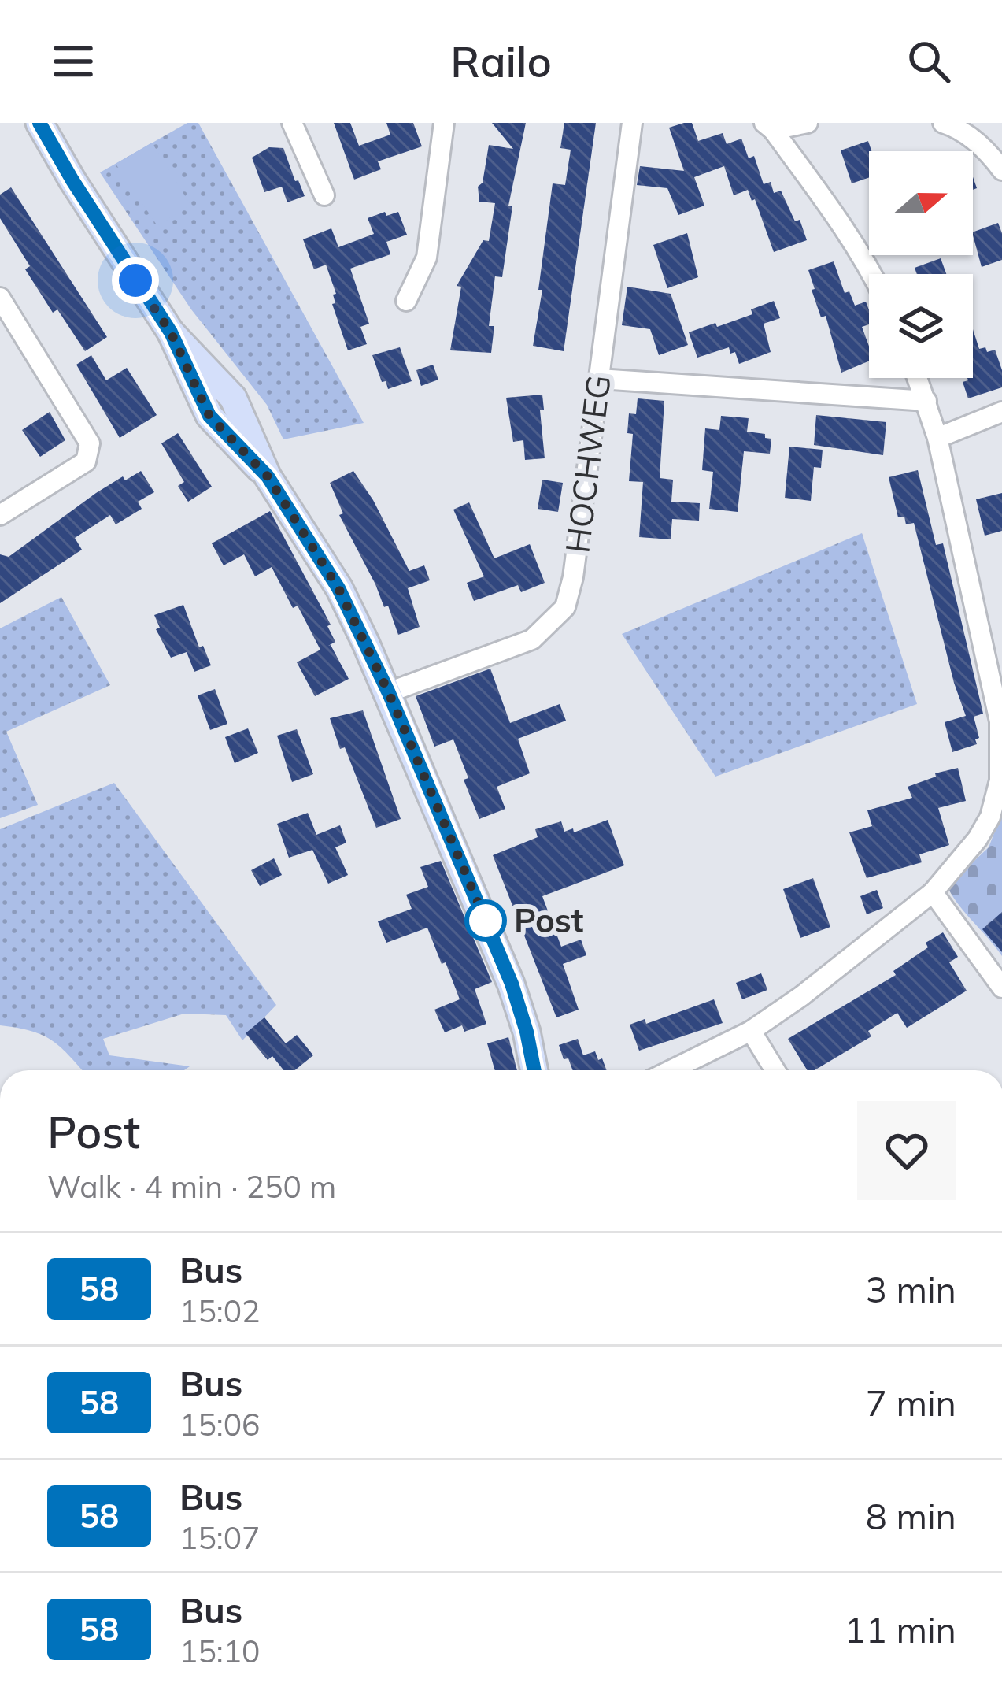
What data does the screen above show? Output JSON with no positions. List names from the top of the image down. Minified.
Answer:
{"streets":{"street":["HOCHWEG"]},"places":["Post"],"lines":["bus line 58"],"north":"right","page":{"header":"Railo","heading":["Post","Walk · 4 min · 250 m"],"list":[{"mark":"58","name":"Bus","note":"15:02","value":"3 min"},{"mark":"58","name":"Bus","note":"15:06","value":"7 min"},{"mark":"58","name":"Bus","note":"15:07","value":"8 min"},{"mark":"58","name":"Bus","note":"15:10","value":"11 min"}]}}
